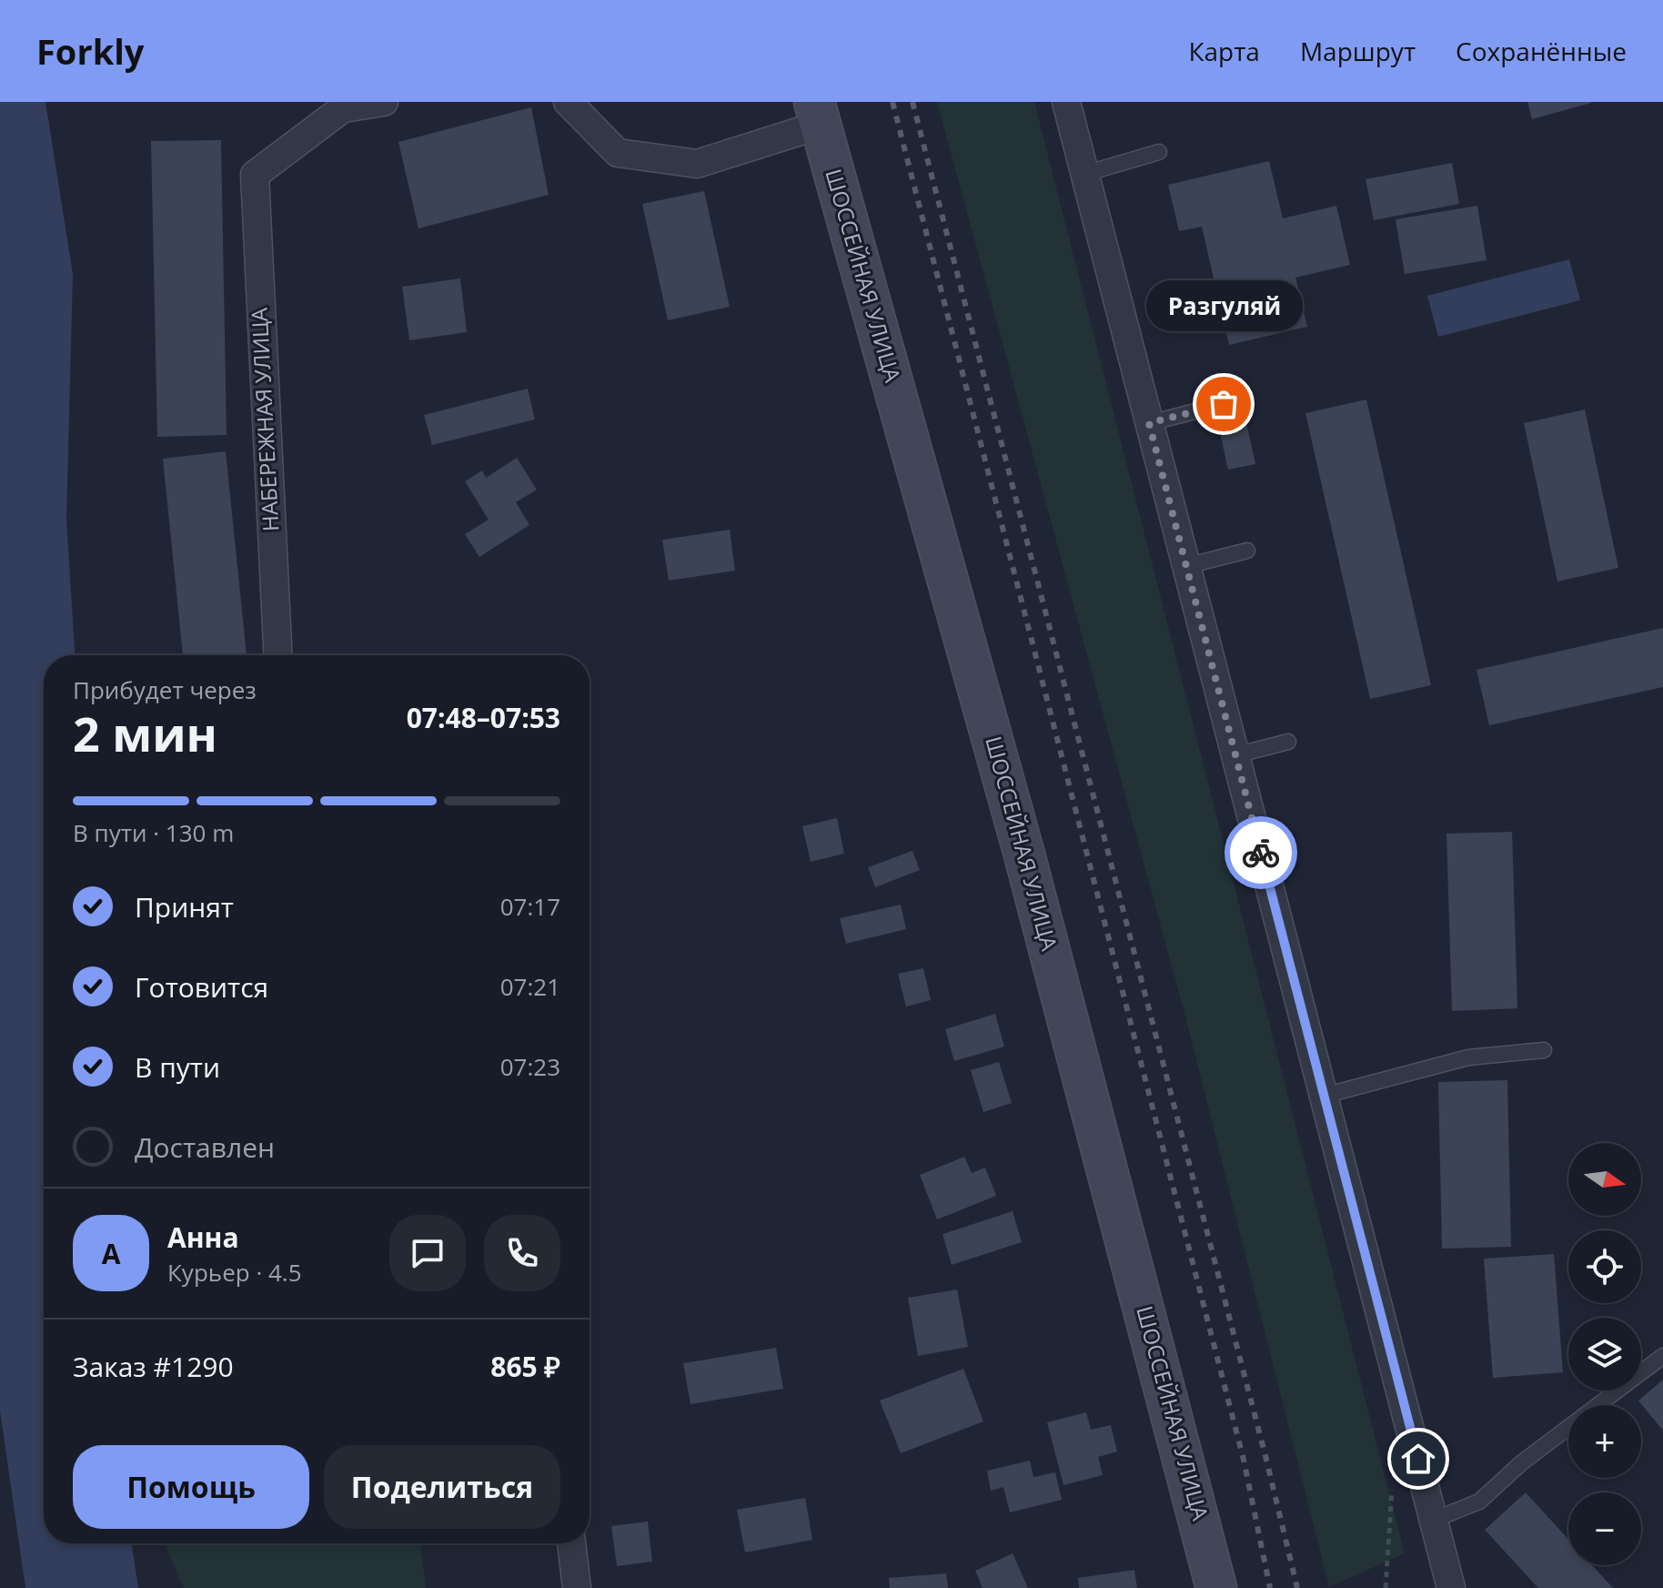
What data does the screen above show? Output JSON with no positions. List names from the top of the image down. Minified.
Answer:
{"streets":{"main road":["ШОССЕЙНАЯ УЛИЦА"],"street":["НАБЕРЕЖНАЯ УЛИЦА"]},"places":["Разгуляй"],"north":"right","page":{"header":"Forkly","nav":["Карта","Маршрут","Сохранённые"],"bubble":"Разгуляй","heading":["2 мин","Прибудет через","07:48–07:53"],"panel":["Анна","Курьер · 4.5","Заказ #1290","865 ₽"],"bar":"В пути · 130 m","list":[["Принят","07:17"],["Готовится","07:21"],["В пути","07:23"],"Доставлен"],"map_buttons":["+","−"],"round":"А","buttons":["Помощь","Поделиться"]}}
